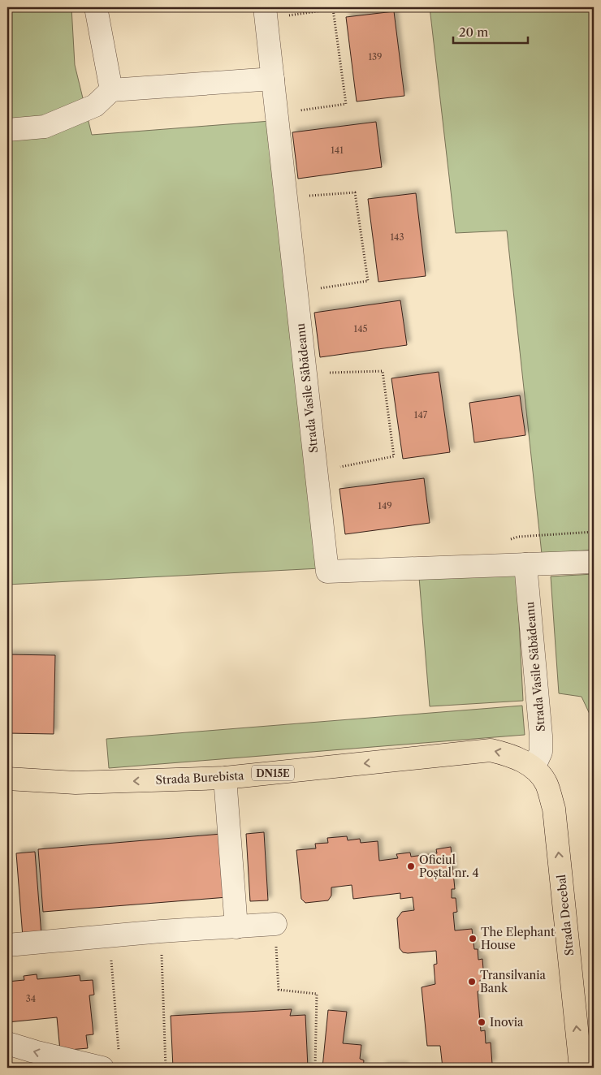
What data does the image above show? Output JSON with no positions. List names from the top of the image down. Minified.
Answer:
{"streets":{"main road":["DN15E","Strada Burebista","Strada Decebal"],"street":["Strada Vasile Săbădeanu"]},"crossings":[["Strada Vasile Săbădeanu","Strada Burebista"],["Strada Vasile Săbădeanu","Strada Decebal"],["Strada Burebista","Strada Decebal"]],"one_way":["Strada Burebista","Strada Decebal"],"places":["Oficiul Poștal nr. 4","The Elephant House","Transilvania Bank","Inovia"],"house_numbers":["139","141","143","145","147","149","34"],"scale_bar":"20 m"}
